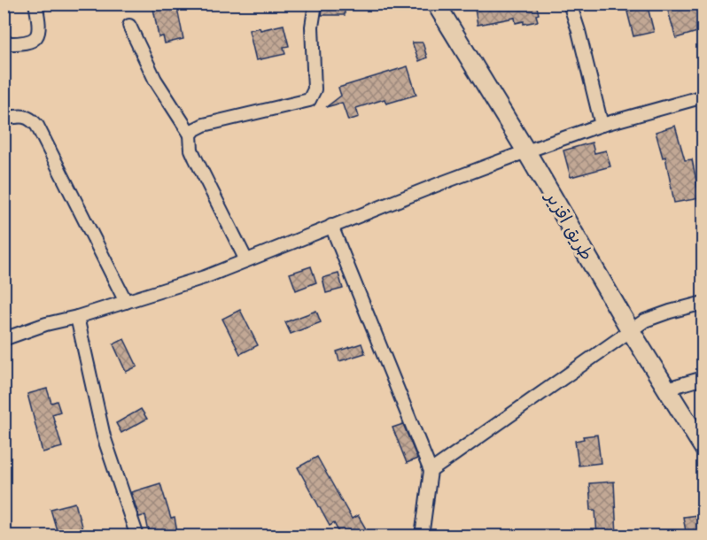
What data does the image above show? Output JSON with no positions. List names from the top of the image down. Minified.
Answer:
{"streets":{"street":["طريق اقزير"]}}
